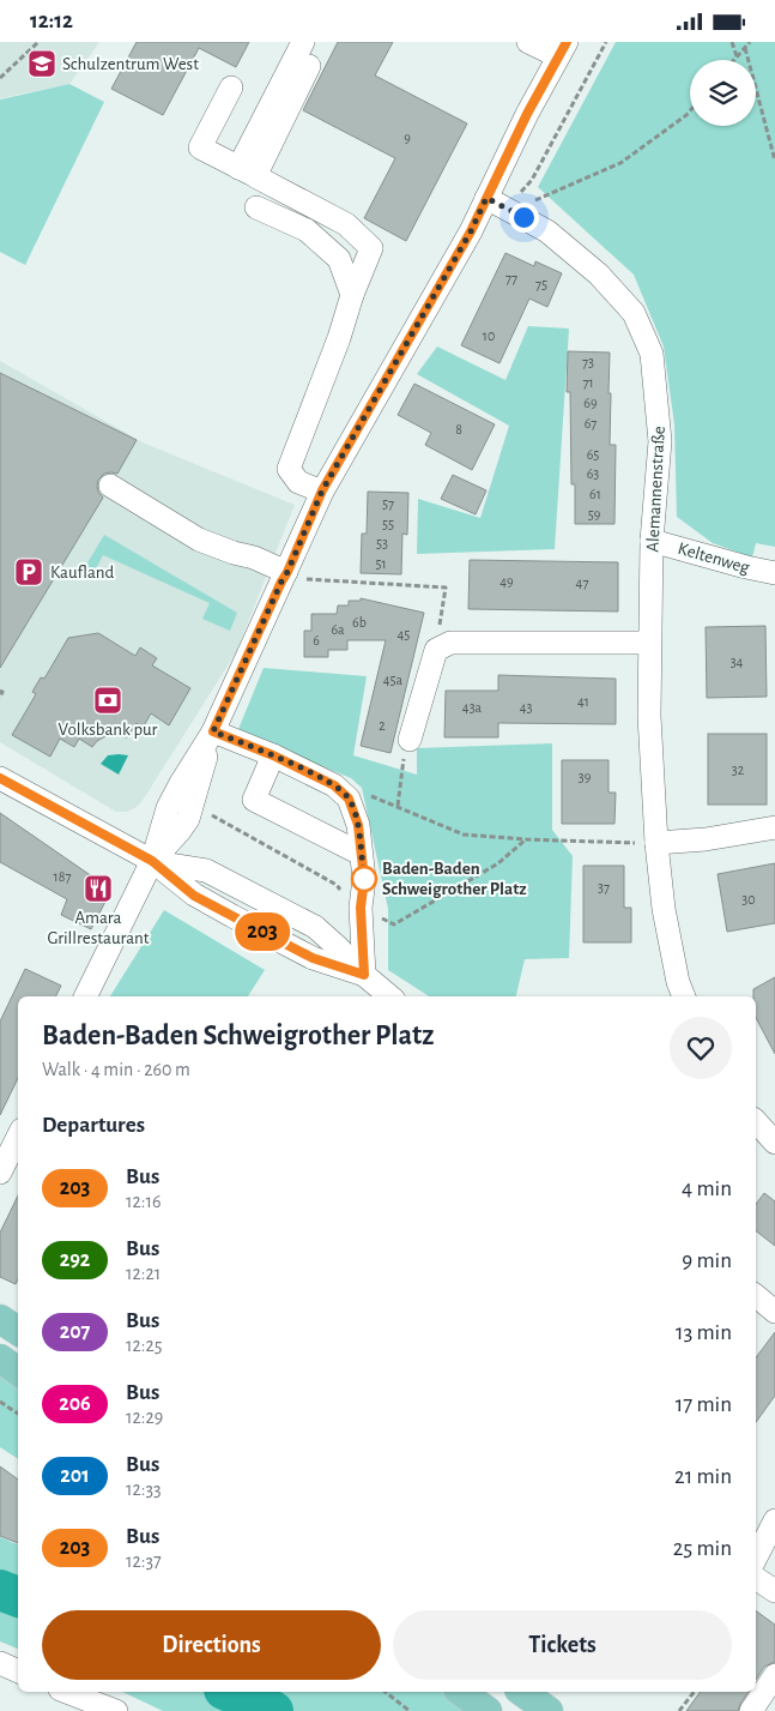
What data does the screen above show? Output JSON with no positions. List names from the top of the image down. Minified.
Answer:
{"streets":{"street":["Alemannenstraße","Keltenweg"]},"crossings":[["Alemannenstraße","Keltenweg"]],"places":{"school or university":["Schulzentrum West"],"parking":["Kaufland"],"bank":["Volksbank pur"],"other":["Baden-Baden Schweigrother Platz"],"restaurant":["Amara Grillrestaurant"]},"lines":["bus line 203"],"house_numbers":["9","77","75","10","73","71","69","67","8","65","63","61","57","59","55","53","51","49","47","6b","6a","45","6","34","45a","41","43a","43","2","32","39","187","37","30"],"page":{"status":"12:12","on_map":"203","heading":[["Baden-Baden Schweigrother Platz","Walk · 4 min · 260 m"],"Departures"],"list":[{"mark":"203","name":"Bus","note":"12:16","value":"4 min"},{"mark":"292","name":"Bus","note":"12:21","value":"9 min"},{"mark":"207","name":"Bus","note":"12:25","value":"13 min"},{"mark":"206","name":"Bus","note":"12:29","value":"17 min"},{"mark":"201","name":"Bus","note":"12:33","value":"21 min"},{"mark":"203","name":"Bus","note":"12:37","value":"25 min"}],"buttons":["Directions","Tickets"]}}
